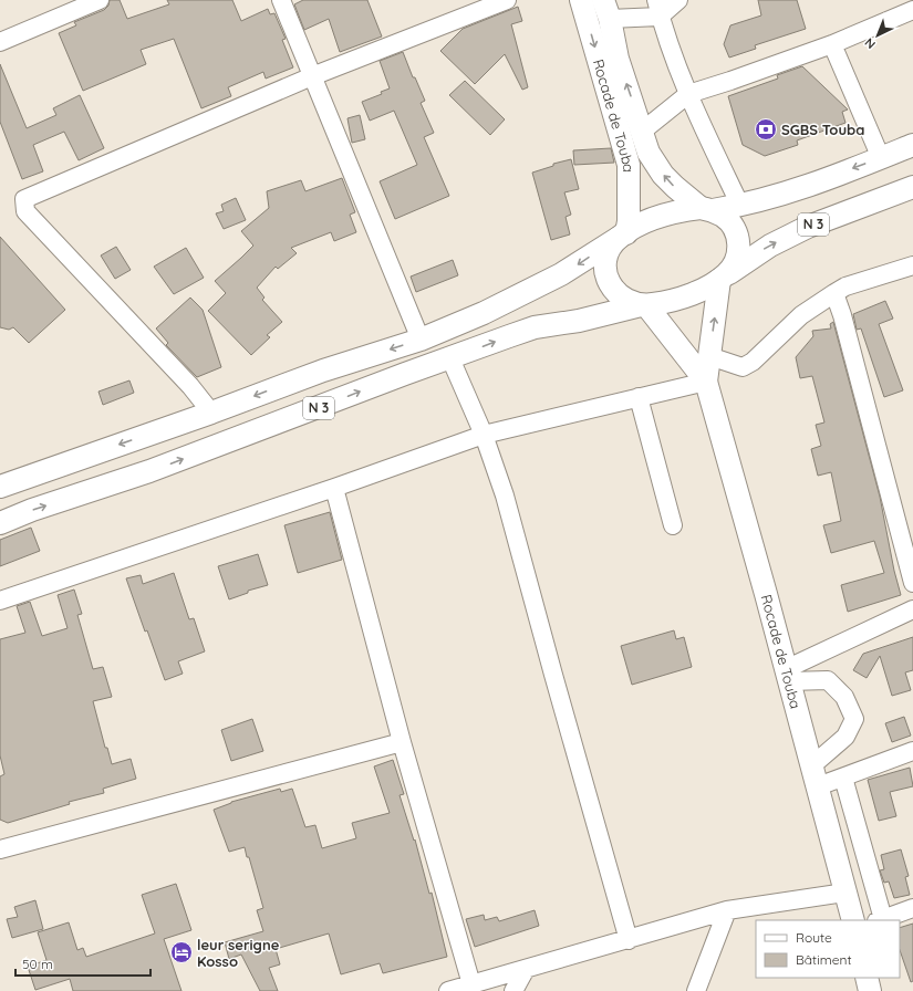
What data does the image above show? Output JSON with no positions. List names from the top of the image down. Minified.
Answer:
{"streets":{"main road":["Rocade de Touba","N 3"]},"crossings":[["Rocade de Touba","N 3"]],"places":{"bank":["SGBS Touba"],"hotel":["leur serigne Kosso"]},"legend":["Route","Bâtiment"],"scale_bar":"50 m","north":"bottom left"}
